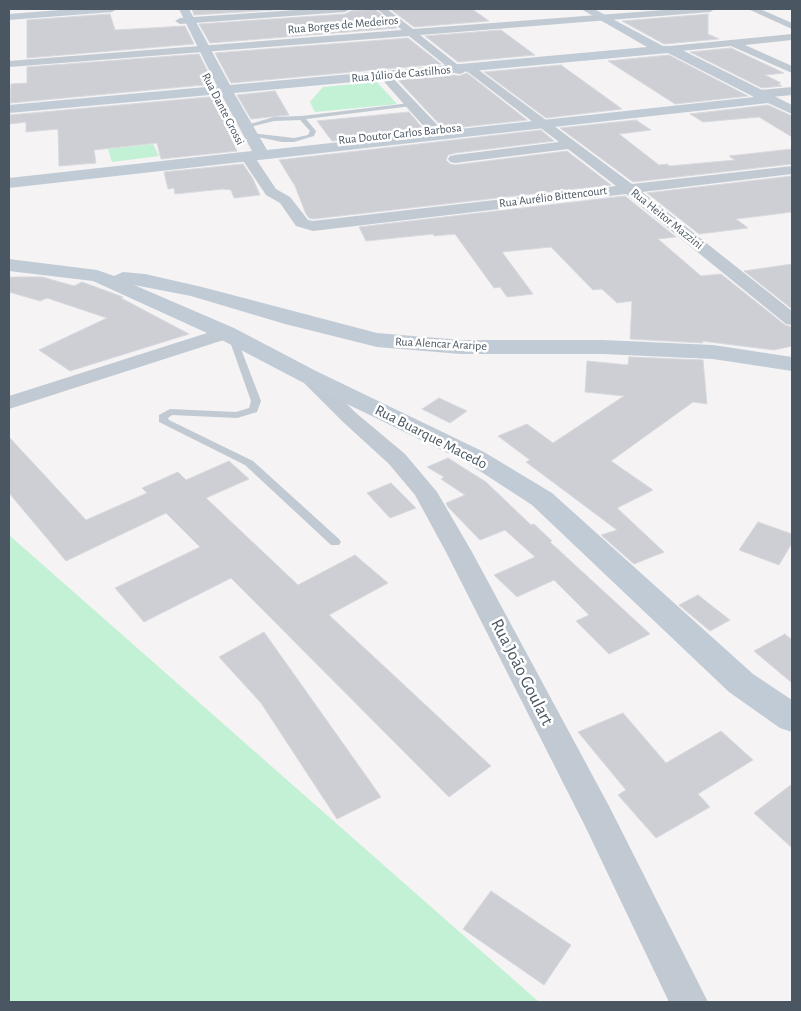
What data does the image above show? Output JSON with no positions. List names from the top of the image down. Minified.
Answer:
{"streets":{"street":["Rua Borges de Medeiros","Rua Júlio de Castilhos","Rua Dante Grossi","Rua Doutor Carlos Barbosa","Rua Aurélio Bittencourt","Rua Heitor Mazzini","Rua Alencar Araripe","Rua Buarque Macedo","Rua João Goulart"]},"crossings":[["Rua Borges de Medeiros","Rua Dante Grossi"],["Rua Borges de Medeiros","Rua Heitor Mazzini"],["Rua Júlio de Castilhos","Rua Dante Grossi"],["Rua Júlio de Castilhos","Rua Heitor Mazzini"],["Rua Dante Grossi","Rua Doutor Carlos Barbosa"],["Rua Dante Grossi","Rua Aurélio Bittencourt"],["Rua Doutor Carlos Barbosa","Rua Heitor Mazzini"],["Rua Aurélio Bittencourt","Rua Heitor Mazzini"],["Rua Alencar Araripe","Rua Buarque Macedo"],["Rua Buarque Macedo","Rua João Goulart"]]}
